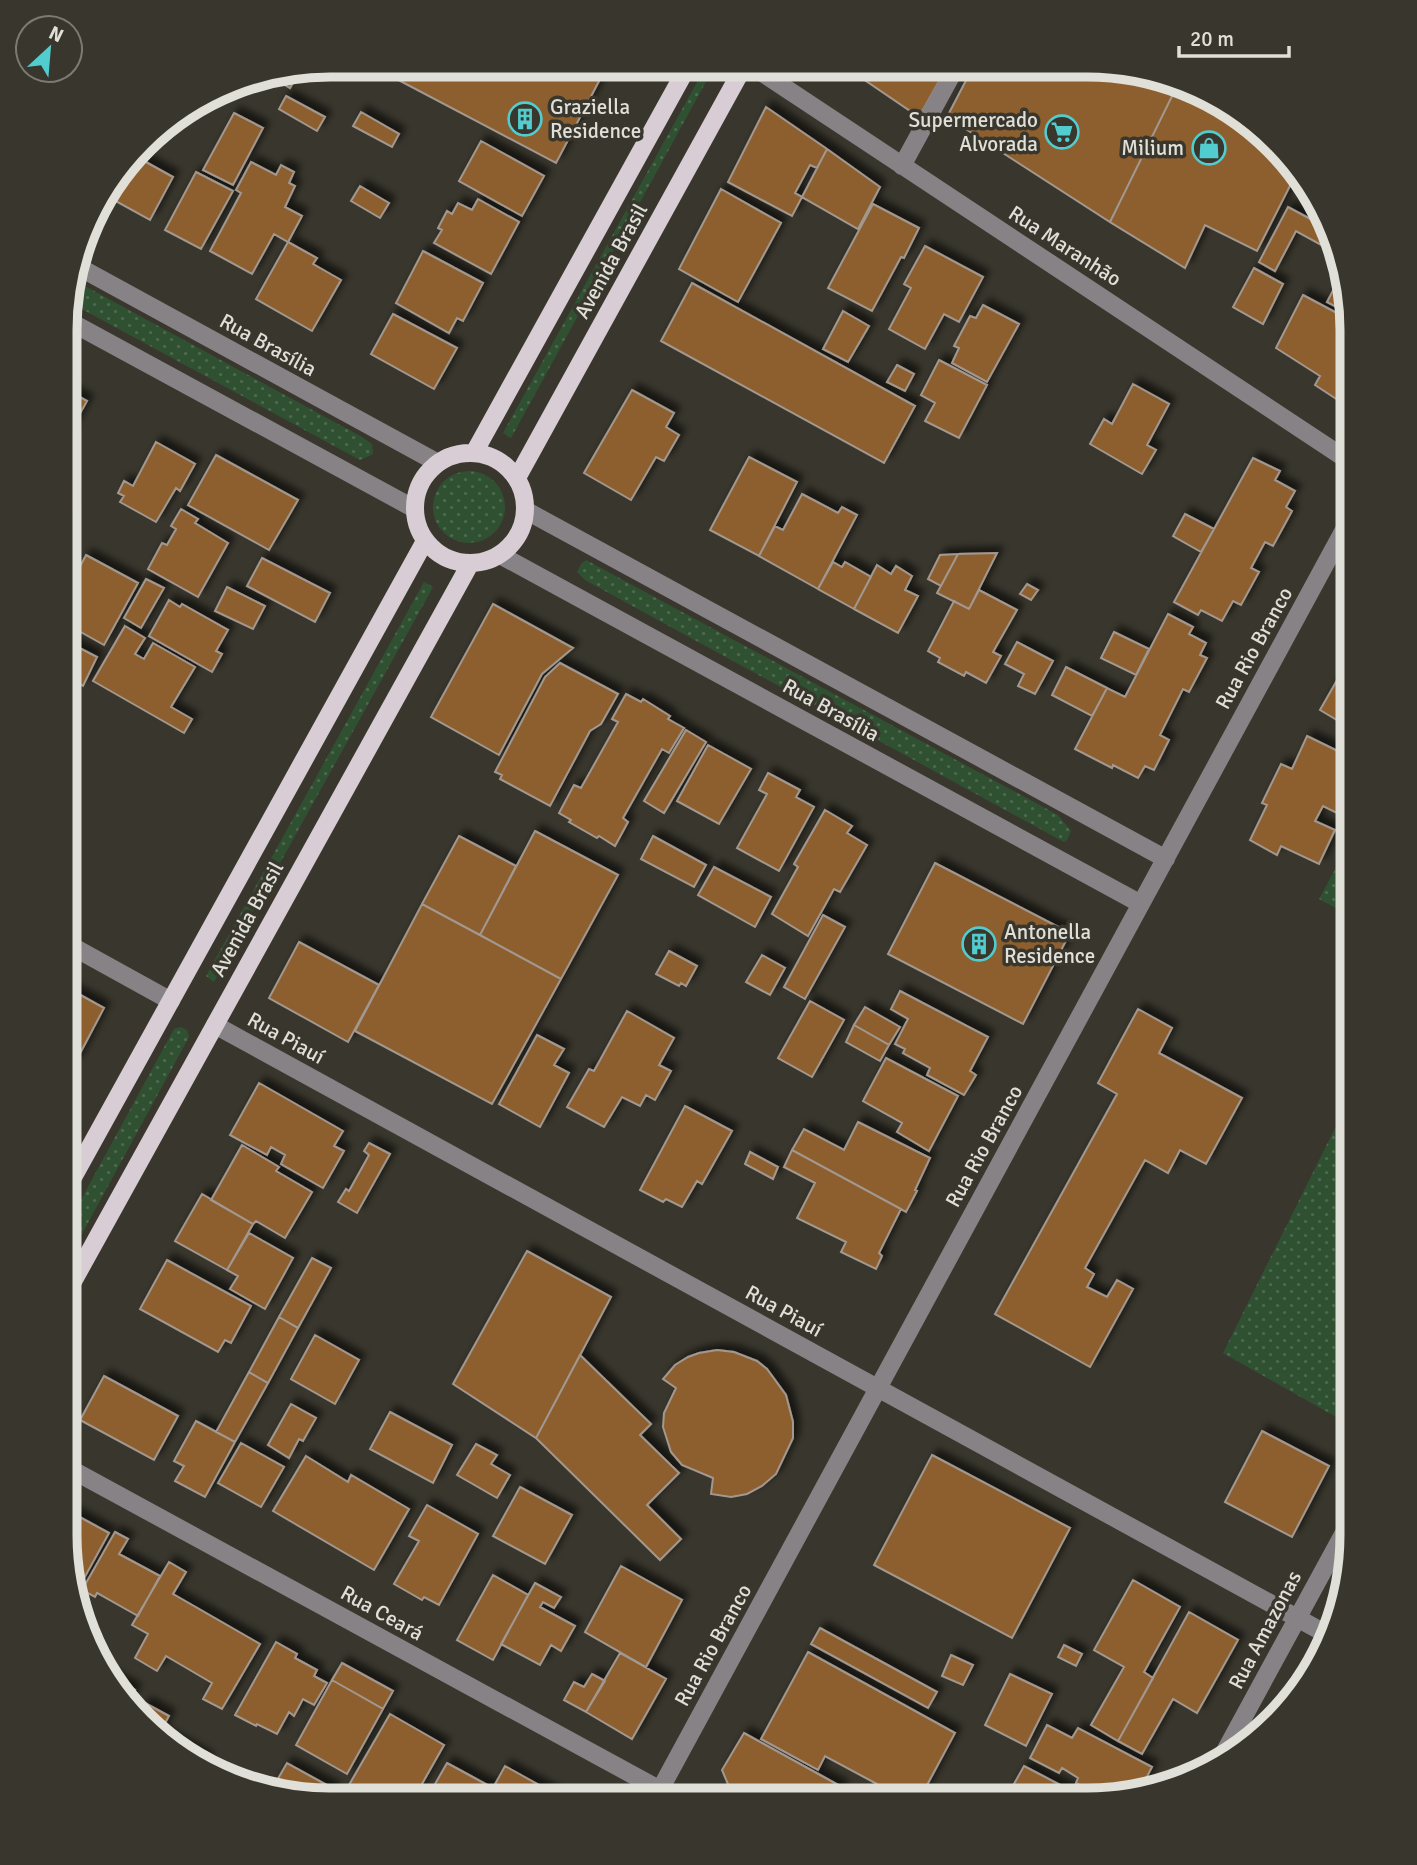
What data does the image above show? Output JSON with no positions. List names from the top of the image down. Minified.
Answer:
{"streets":{"main road":["Avenida Brasil"],"street":["Rua Maranhão","Rua Brasília","Rua Rio Branco","Rua Piauí","Rua Ceará","Rua Amazonas"]},"crossings":[["Avenida Brasil","Rua Brasília"],["Avenida Brasil","Rua Piauí"],["Rua Brasília","Rua Rio Branco"],["Rua Rio Branco","Rua Piauí"],["Rua Piauí","Rua Amazonas"]],"places":{"building":["Graziella Residence","Antonella Residence"],"supermarket":["Supermercado Alvorada"],"shop":["Milium"]},"scale_bar":"20 m","north":"top right"}
